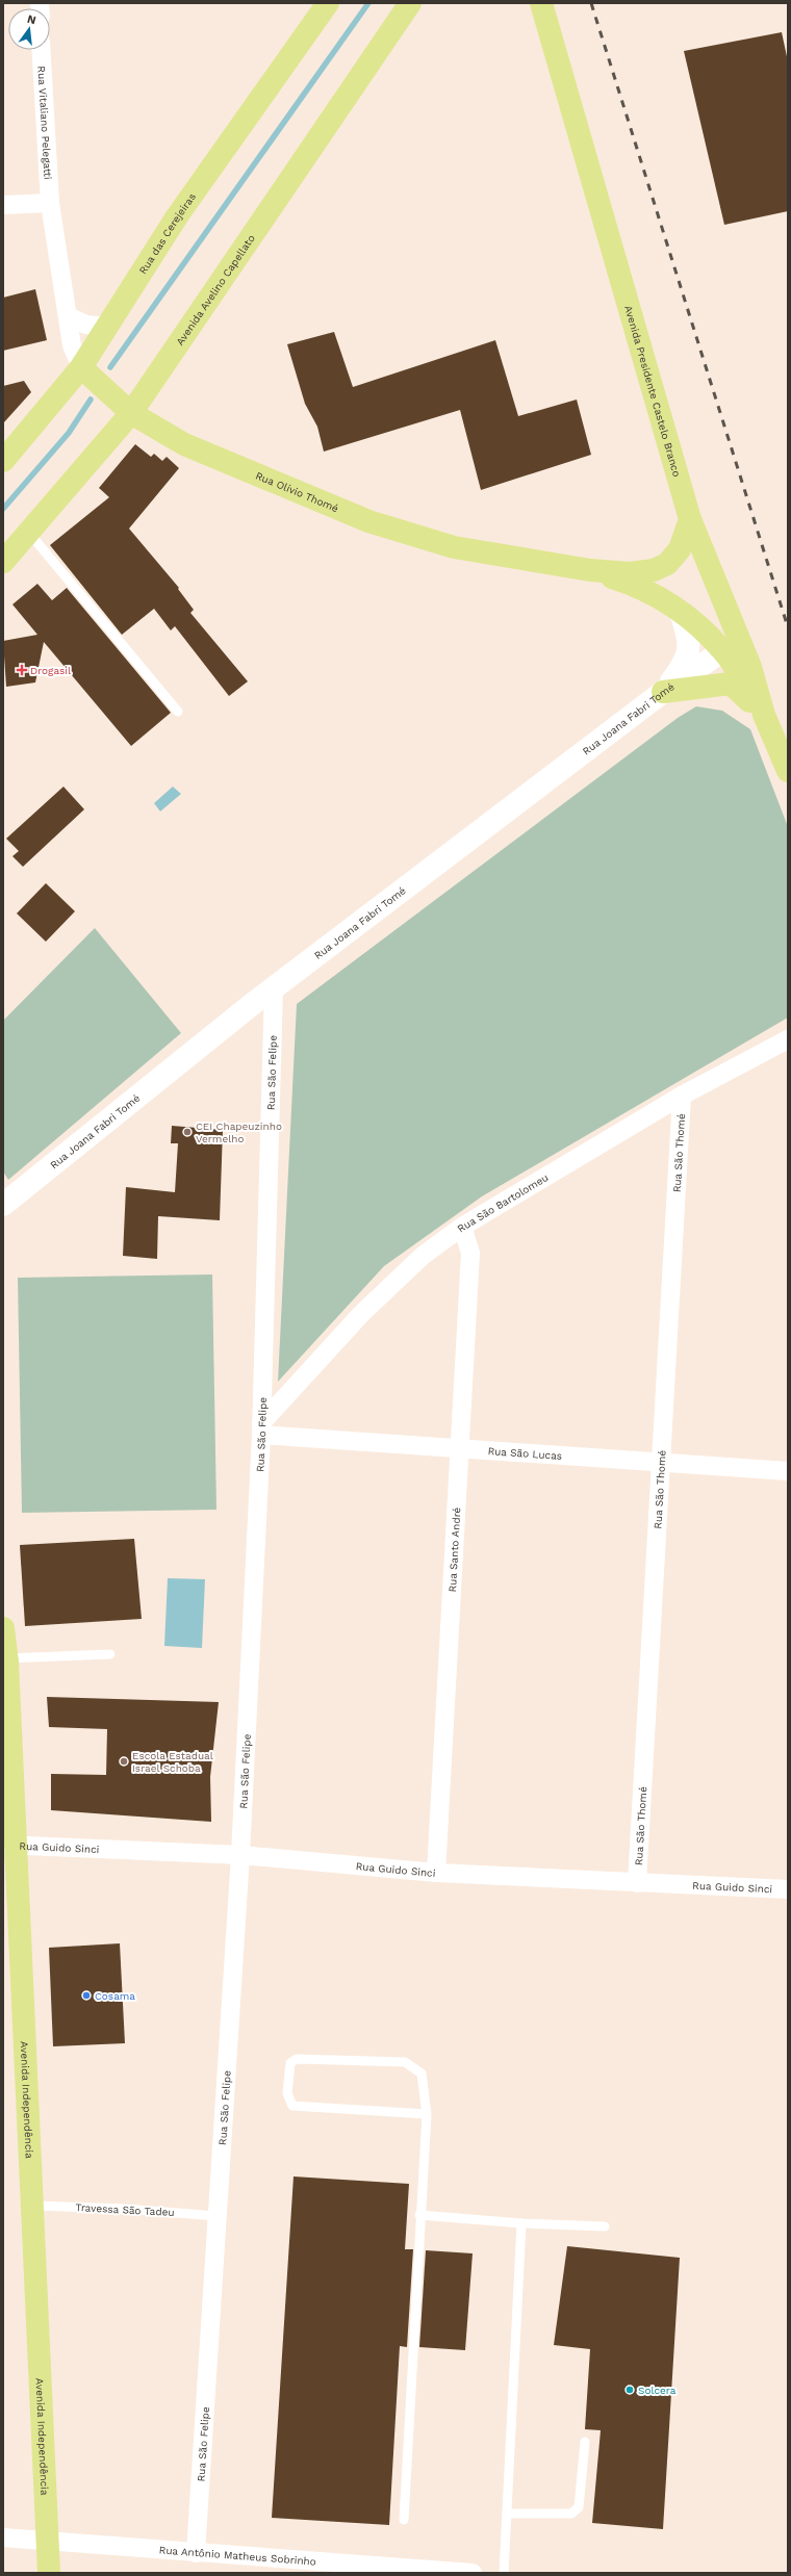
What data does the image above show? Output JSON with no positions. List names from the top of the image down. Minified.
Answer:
{"streets":{"main road":["Rua das Cerejeiras","Avenida Avelino Capellato","Avenida Presidente Castelo Branco","Rua Olívio Thomé","Avenida Independência"],"street":["Rua Vitaliano Pelegatti","Rua Joana Fabri Tomé","Rua São Felipe","Rua São Thomé","Rua São Bartolomeu","Rua São Lucas","Rua Santo André","Rua Guido Sinci","Rua Antônio Matheus Sobrinho"],"lane":["Travessa São Tadeu"]},"crossings":[["Rua Vitaliano Pelegatti","Rua Olívio Thomé"],["Rua das Cerejeiras","Rua Olívio Thomé"],["Avenida Avelino Capellato","Rua Olívio Thomé"],["Rua Joana Fabri Tomé","Rua São Felipe"],["Rua São Felipe","Rua São Bartolomeu"],["Rua São Felipe","Rua São Lucas"],["Rua São Felipe","Rua Guido Sinci"],["Rua São Felipe","Travessa São Tadeu"],["Rua São Felipe","Rua Antônio Matheus Sobrinho"],["Rua São Thomé","Rua São Bartolomeu"],["Rua São Thomé","Rua São Lucas"],["Rua São Thomé","Rua Guido Sinci"],["Rua São Bartolomeu","Rua São Lucas"],["Rua São Bartolomeu","Rua Santo André"],["Rua São Lucas","Rua Santo André"],["Rua Santo André","Rua Guido Sinci"],["Rua Guido Sinci","Avenida Independência"],["Avenida Independência","Travessa São Tadeu"],["Avenida Independência","Rua Antônio Matheus Sobrinho"]],"places":{"health":["Drogasil"],"other":["CEI Chapeuzinho Vermelho","Escola Estadual Israel Schoba","Cosama","Solcera"]},"north":"top"}
